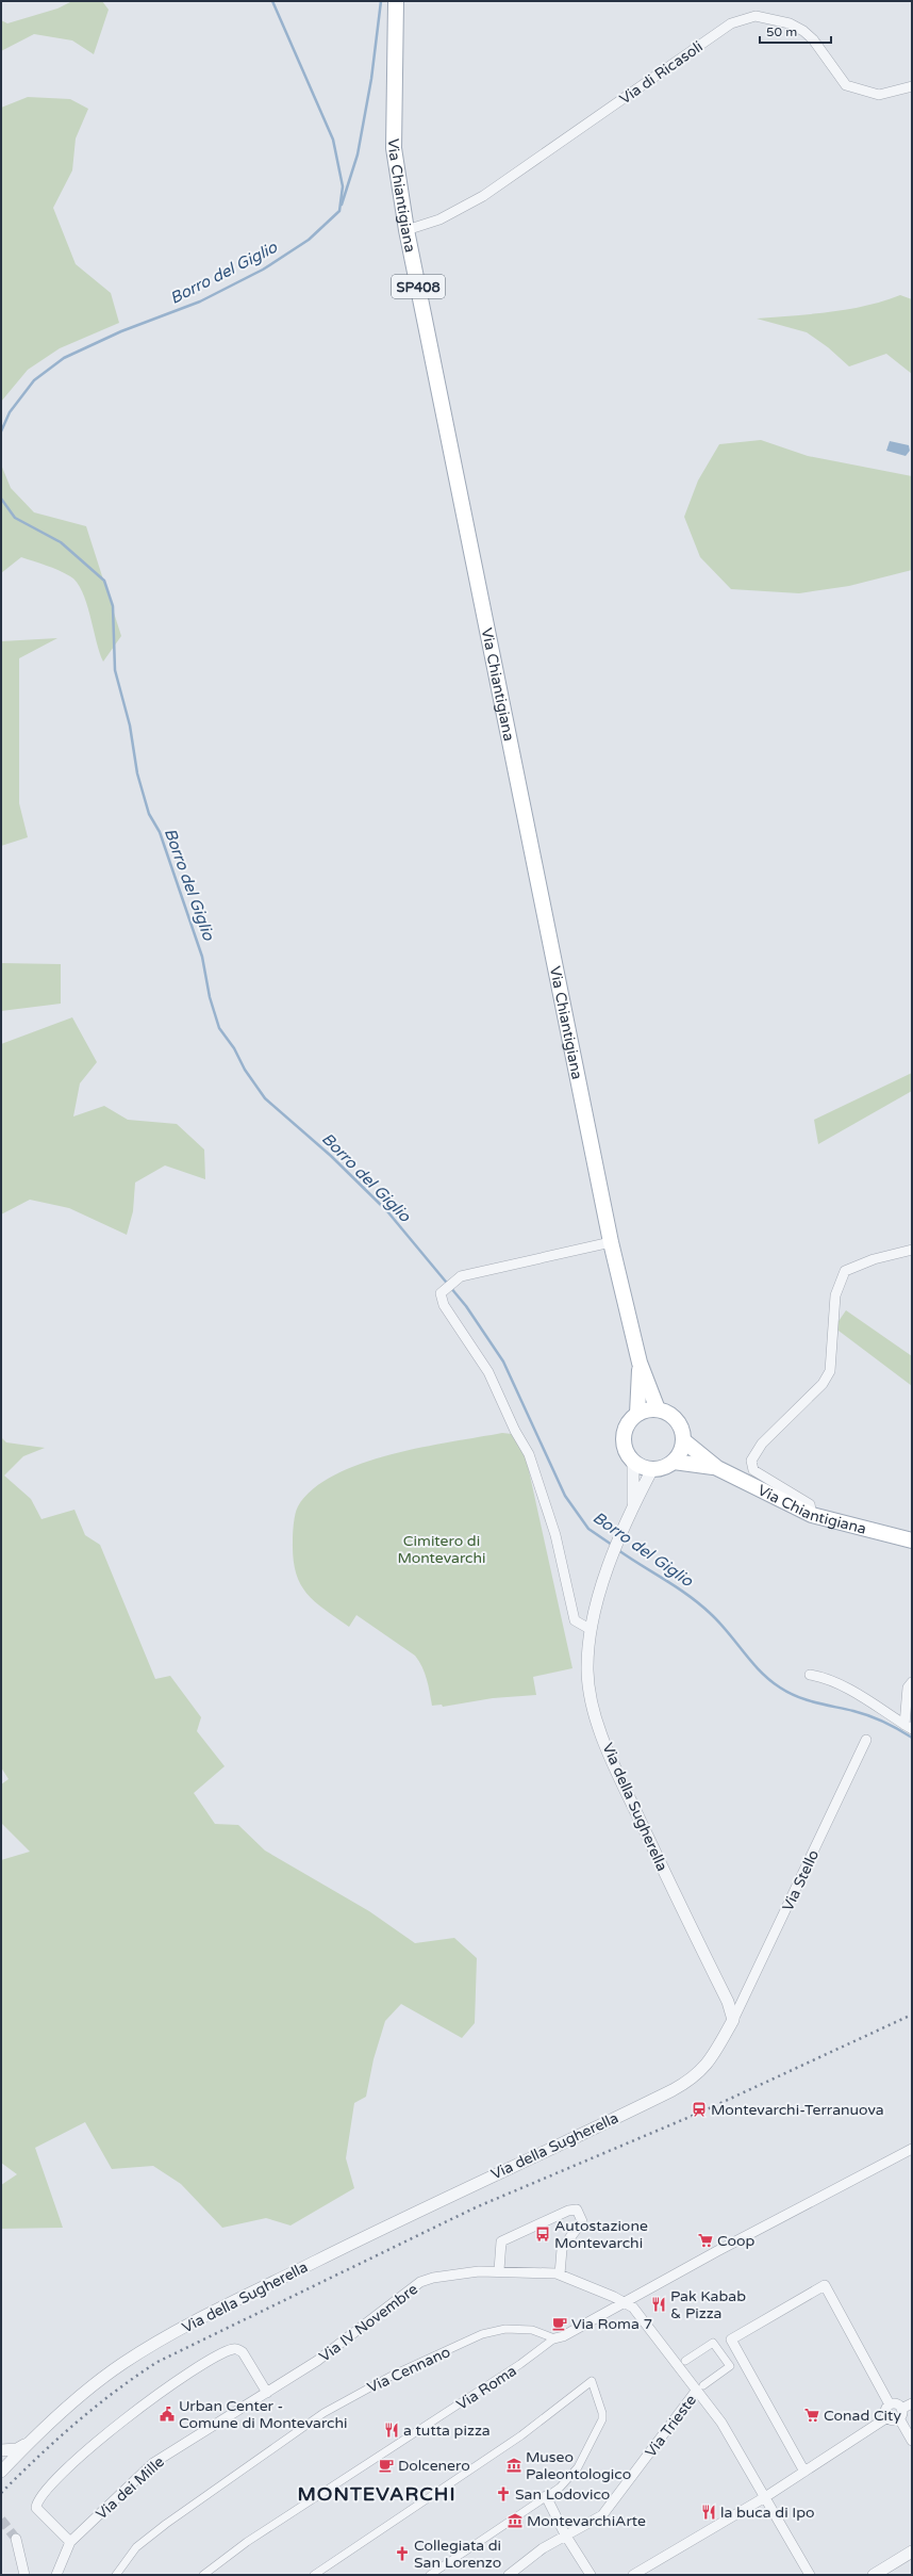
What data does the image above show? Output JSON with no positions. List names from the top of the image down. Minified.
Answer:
{"streets":{"main road":["Via Chiantigiana","SP408"],"street":["Via di Ricasoli","Via della Sugherella","Via Stello","Via IV Novembre","Via Cennano","Via Roma","Via Trieste","Via dei Mille"]},"crossings":[["Via di Ricasoli","Via Chiantigiana"],["Via Chiantigiana","Via della Sugherella"],["Via della Sugherella","Via Stello"],["Via IV Novembre","Via Trieste"],["Via IV Novembre","Via dei Mille"],["Via Cennano","Via Roma"]],"districts":["MONTEVARCHI"],"water":["Borro del Giglio"],"parks":["Cimitero di Montevarchi"],"places":{"station":["Montevarchi-Terranuova"],"bus stop":["Autostazione Montevarchi"],"supermarket":["Coop","Conad City"],"restaurant":["Pak Kabab & Pizza","a tutta pizza","la buca di Ipo"],"cafe":["Via Roma 7","Dolcenero"],"public building":["Urban Center - Comune di Montevarchi"],"museum":["Museo Paleontologico","MontevarchiArte"],"church":["San Lodovico","Collegiata di San Lorenzo"]},"scale_bar":"50 m"}
